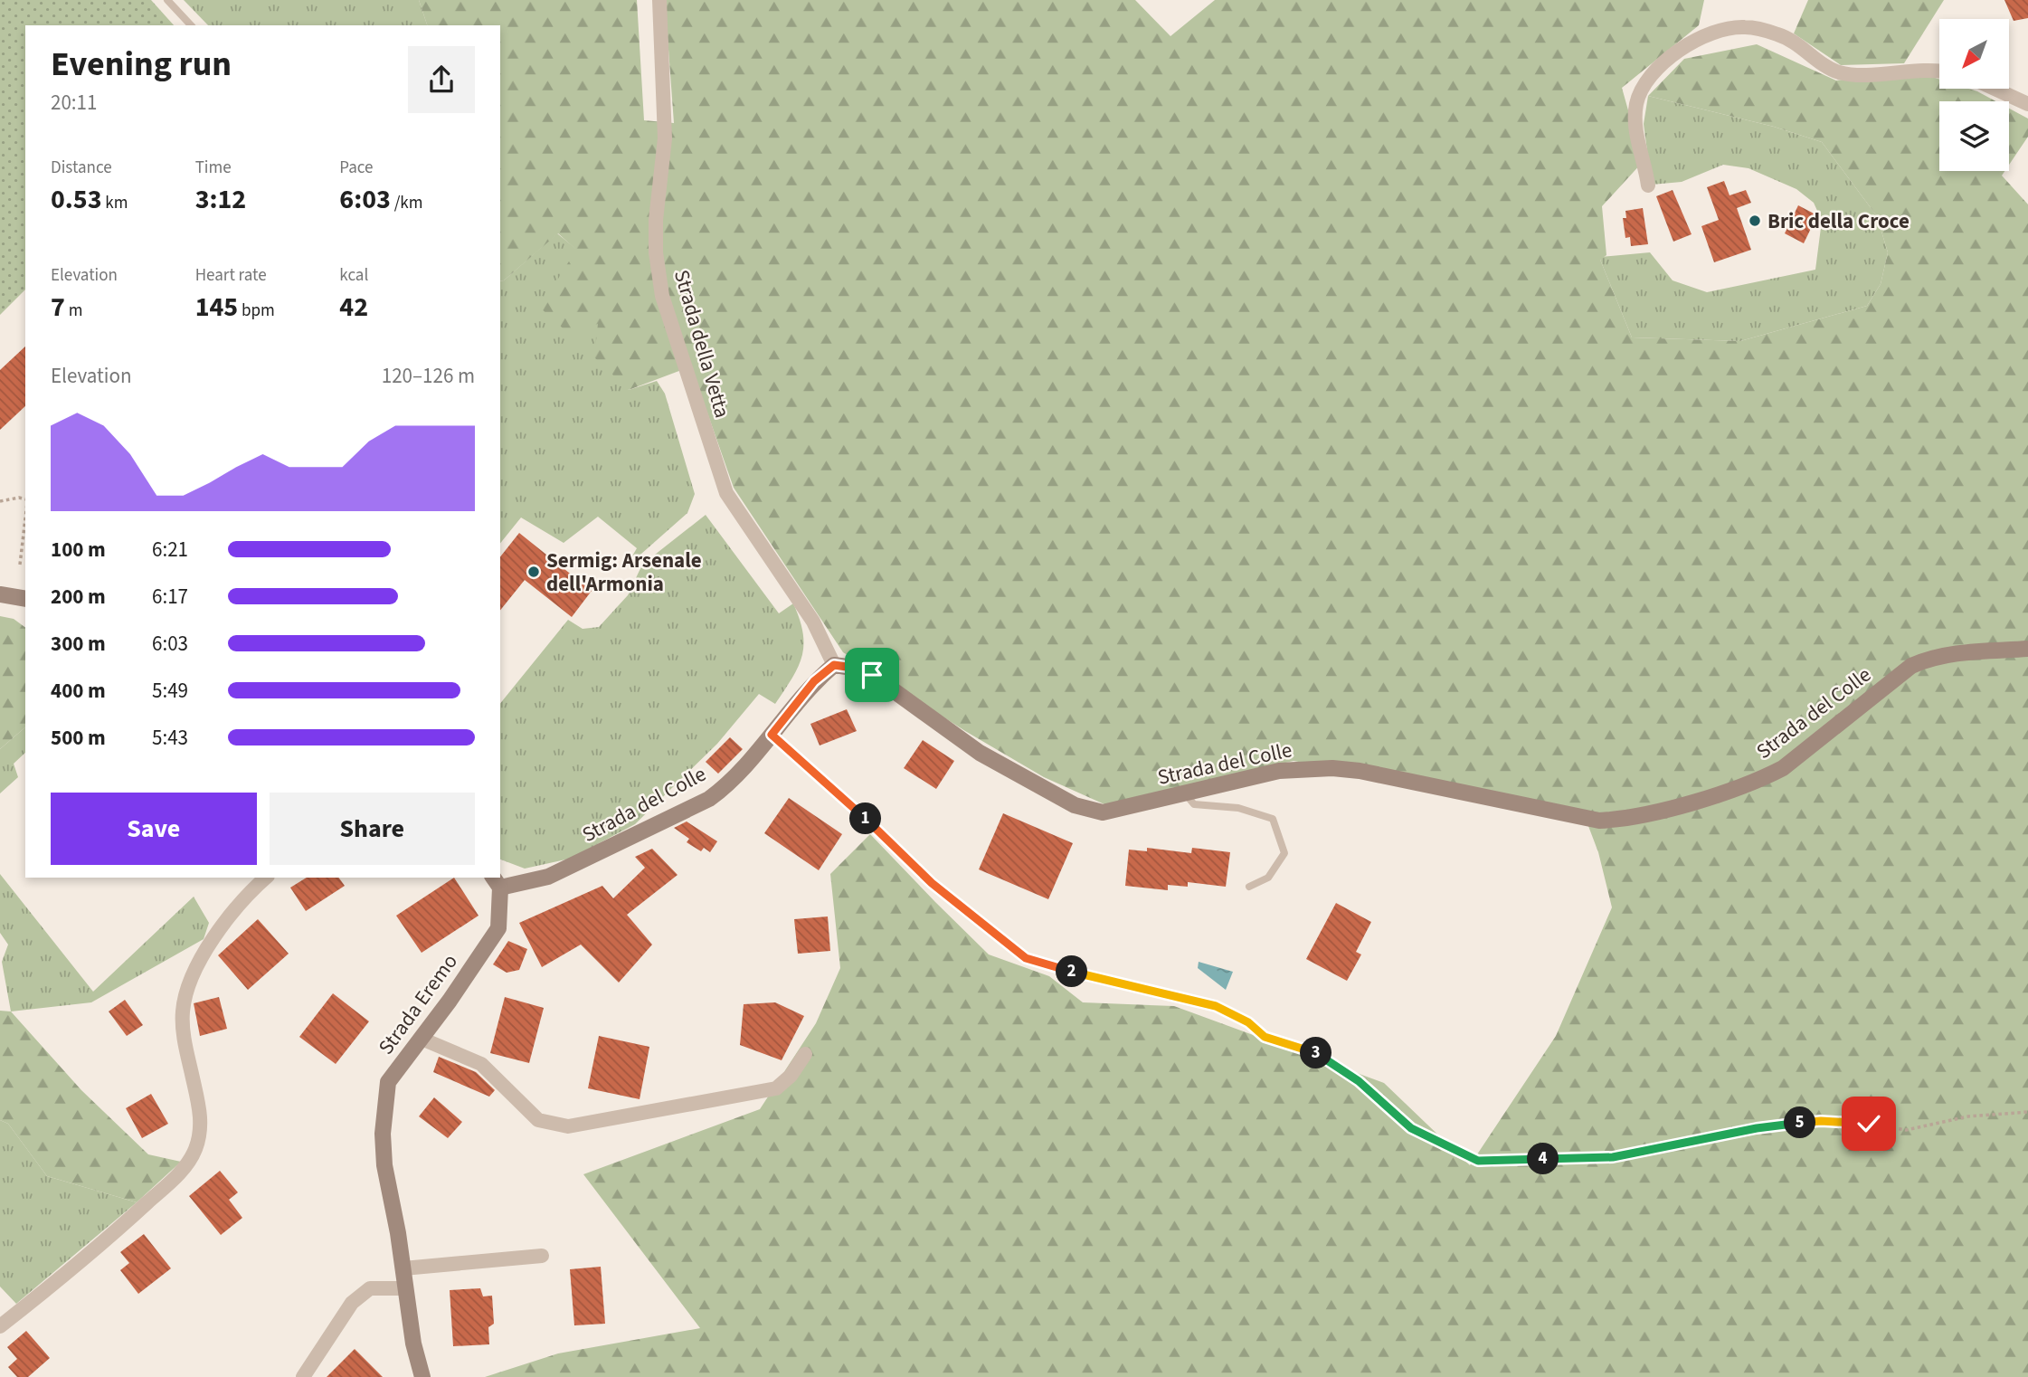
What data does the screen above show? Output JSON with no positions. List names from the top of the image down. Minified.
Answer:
{"streets":{"street":["Strada della Vetta","Strada del Colle","Strada Eremo"]},"crossings":[["Strada della Vetta","Strada del Colle"],["Strada del Colle","Strada Eremo"]],"places":["Bric della Croce","Sermig: Arsenale dell'Armonia"],"north":"bottom left","page":{"heading":["Evening run","20:11"],"stats":[["Distance","0.53 km"],["Time","3:12"],["Pace","6:03 /km"],["Elevation","7 m"],["Heart rate","145 bpm"],["kcal","42"]],"chart":["Elevation","120–126 m"],"list":[{"name":"100 m","note":"6:21"},{"name":"200 m","note":"6:17"},{"name":"300 m","note":"6:03"},{"name":"400 m","note":"5:49"},{"name":"500 m","note":"5:43"}],"buttons":["Save","Share"],"pins":["1","2","3","5","4"]}}
